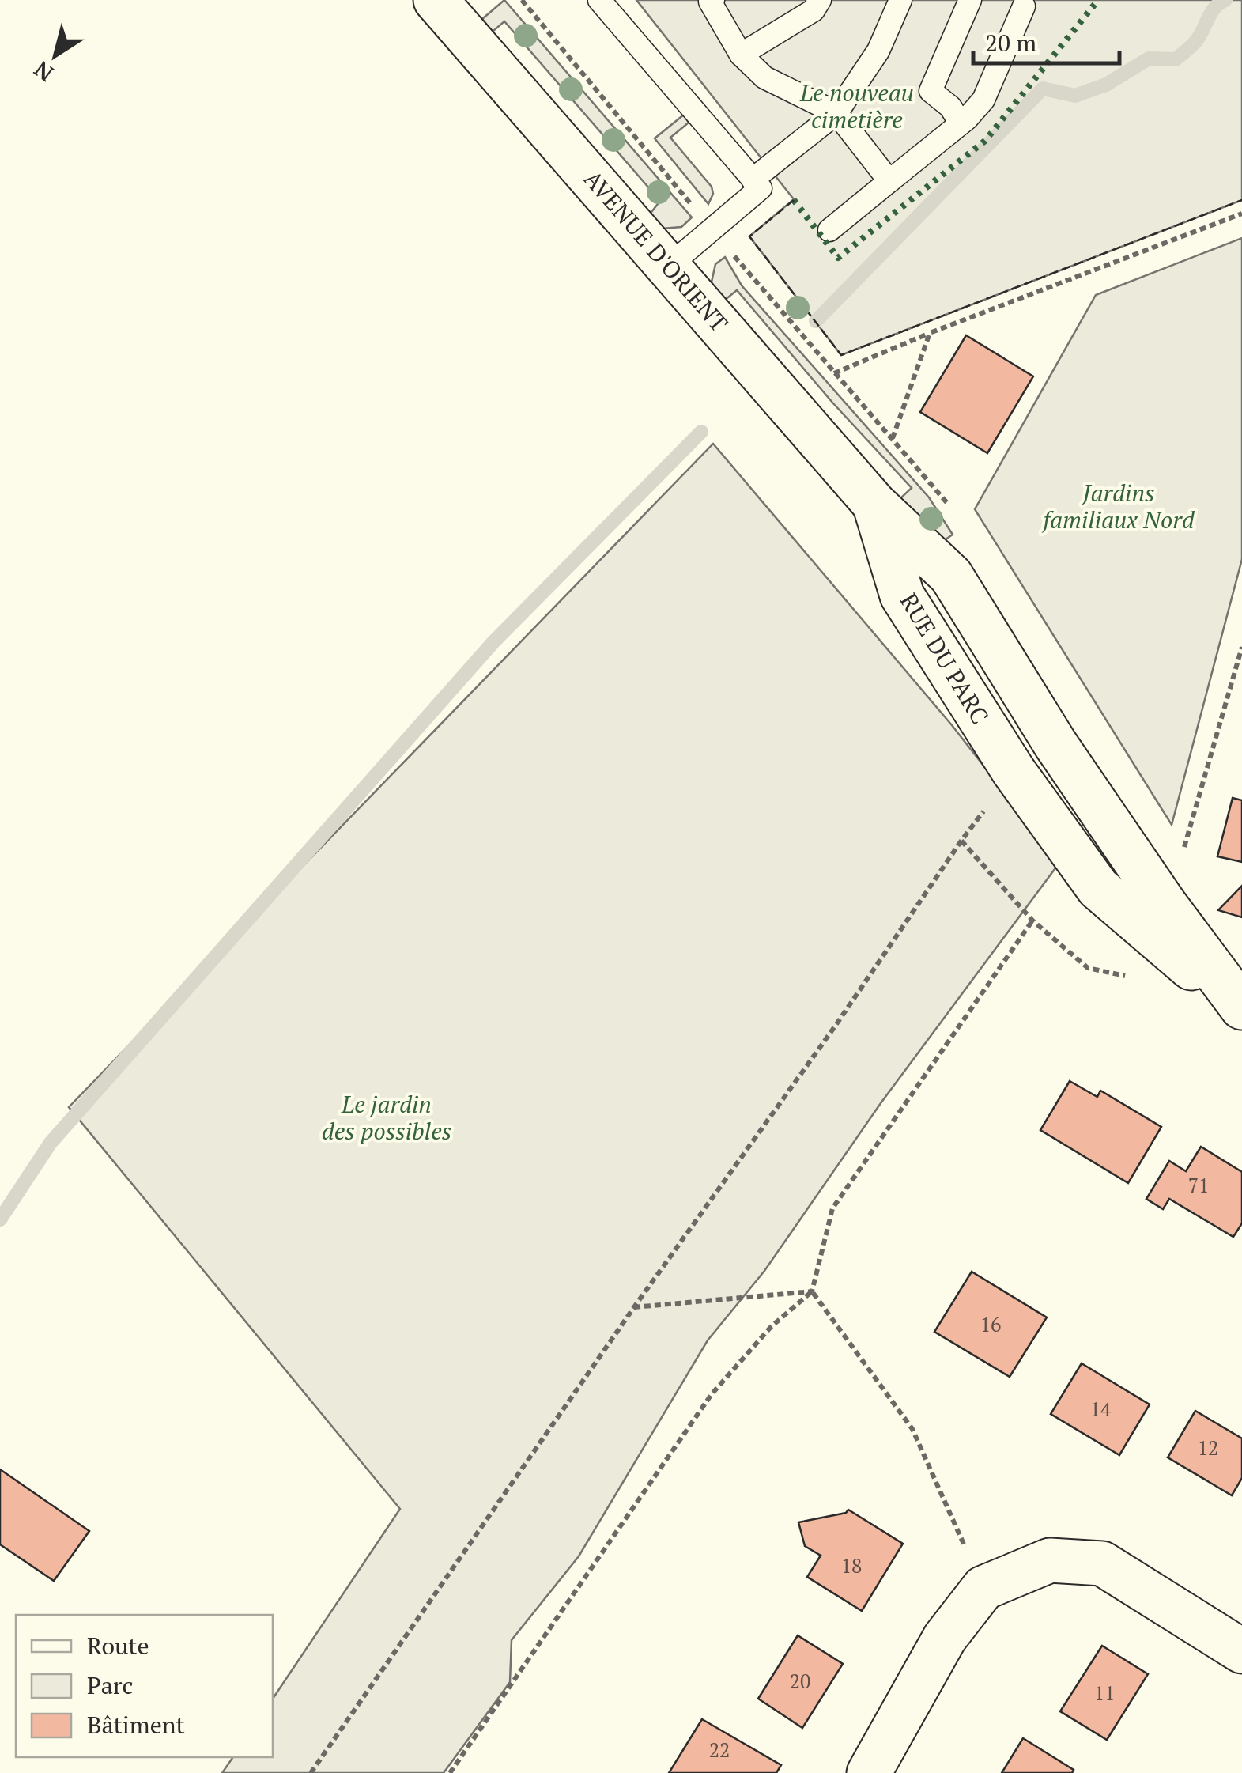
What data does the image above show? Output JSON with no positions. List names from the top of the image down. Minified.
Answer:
{"streets":{"street":["AVENUE D'ORIENT","RUE DU PARC"]},"crossings":[["AVENUE D'ORIENT","RUE DU PARC"]],"parks":["Le nouveau cimetière","Jardins familiaux Nord","Le jardin des possibles"],"house_numbers":["71","16","14","12","18","20","11","22"],"legend":["Route","Parc","Bâtiment"],"scale_bar":"20 m","north":"bottom left"}
